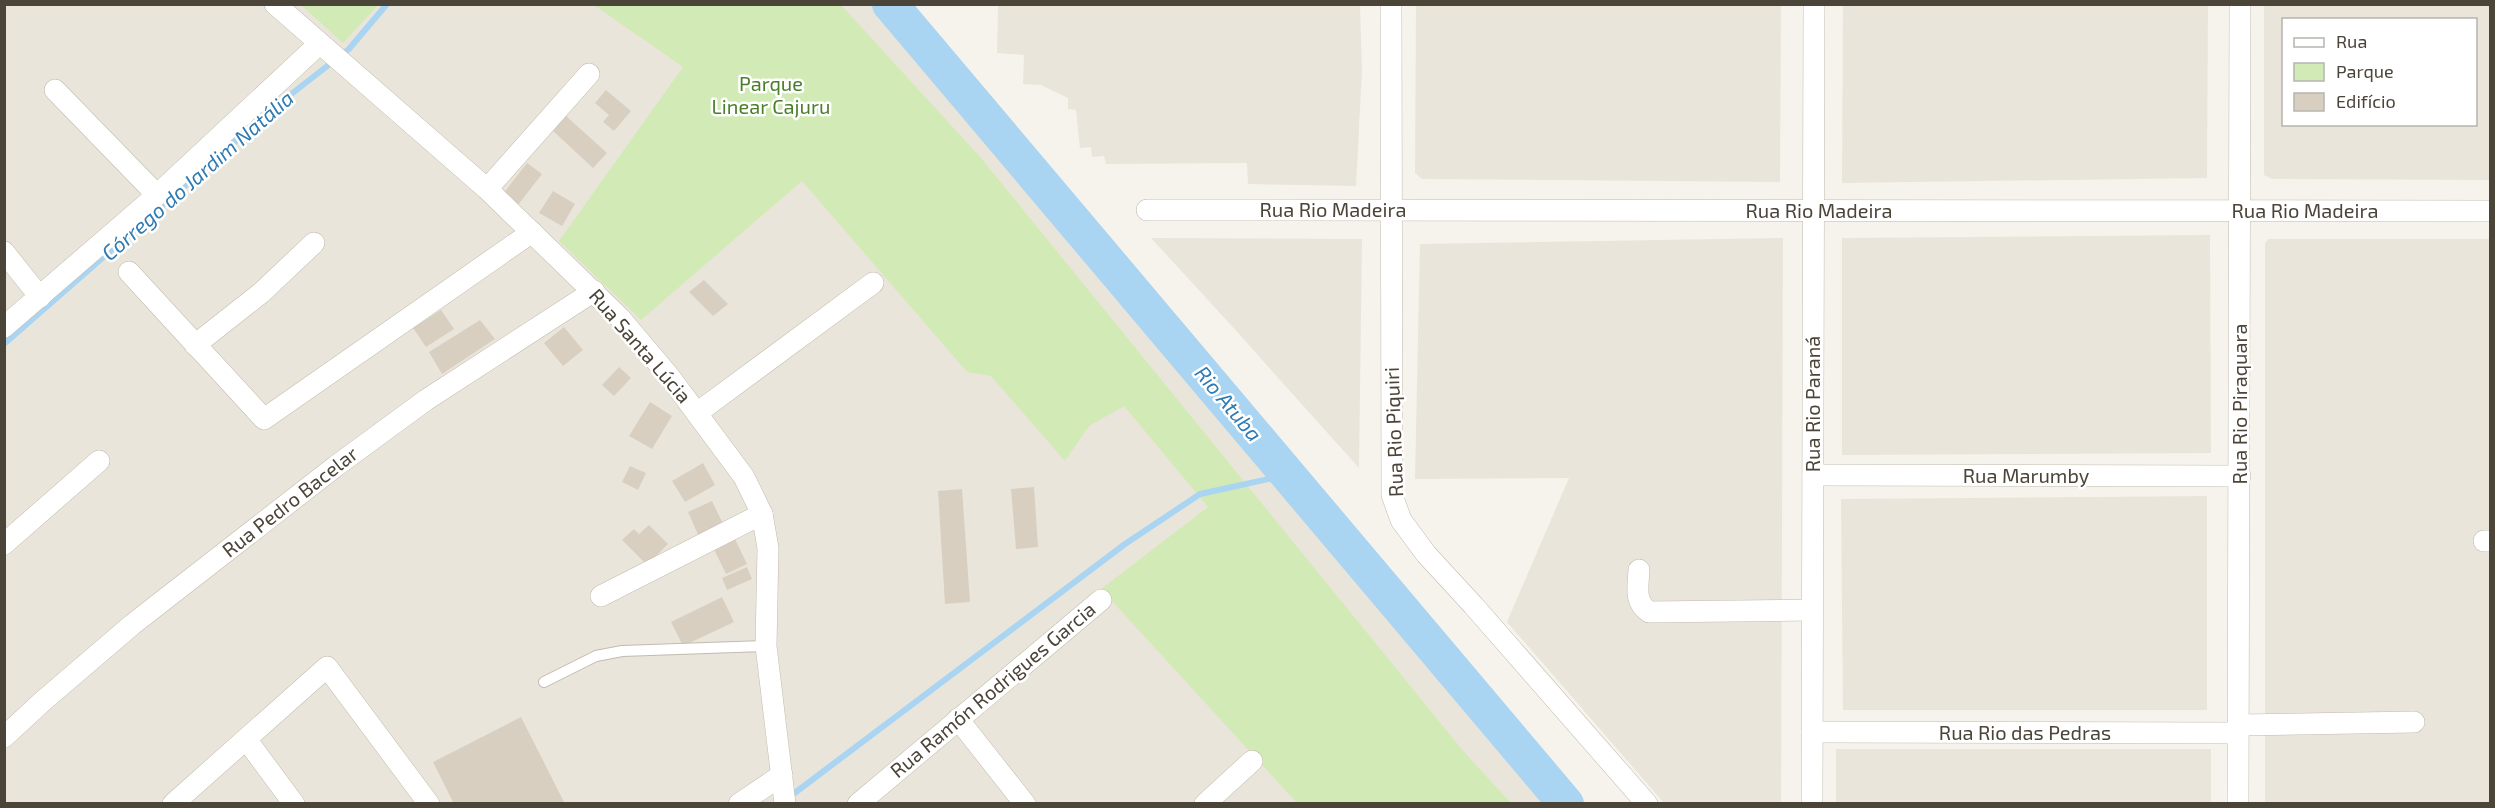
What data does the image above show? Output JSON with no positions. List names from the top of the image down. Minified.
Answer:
{"streets":{"street":["Rua Rio Madeira","Rua Santa Lúcia","Rua Rio Paraná","Rua Rio Piraquara","Rua Rio Piquiri","Rua Marumby","Rua Pedro Bacelar","Rua Ramón Rodrigues Garcia","Rua Rio das Pedras"]},"crossings":[["Rua Rio Madeira","Rua Rio Paraná"],["Rua Rio Madeira","Rua Rio Piraquara"],["Rua Rio Madeira","Rua Rio Piquiri"],["Rua Santa Lúcia","Rua Pedro Bacelar"],["Rua Rio Paraná","Rua Marumby"],["Rua Rio Paraná","Rua Rio das Pedras"],["Rua Rio Piraquara","Rua Marumby"],["Rua Rio Piraquara","Rua Rio das Pedras"]],"water":["Córrego do Jardim Natália","Rio Atuba"],"parks":["Parque Linear Cajuru"],"legend":["Rua","Parque","Edifício"]}
